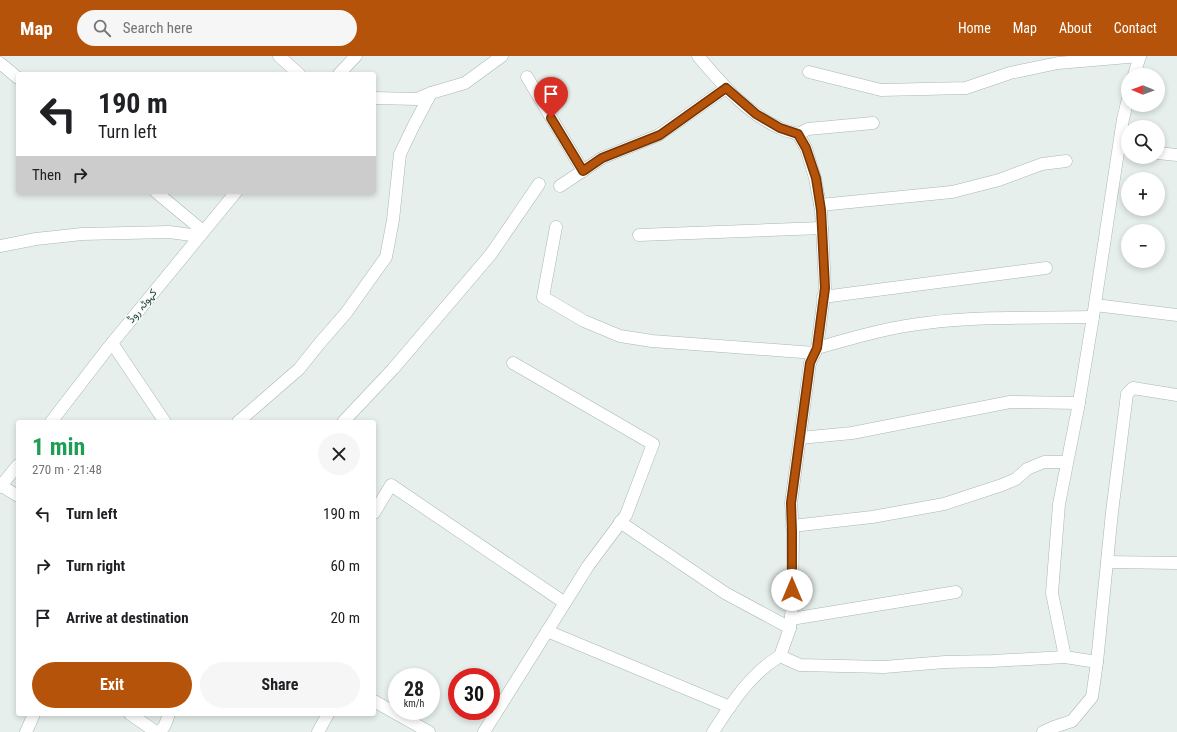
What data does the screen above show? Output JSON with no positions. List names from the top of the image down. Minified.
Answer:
{"streets":{"street":["کہوٹہ روڈ"]},"north":"left","page":{"header":"Map","search":"Search here","nav":["Home","Map","About","Contact"],"map_buttons":["+","−"],"turn":["190 m","Turn left"],"then":"Then","heading":["1 min","270 m · 21:48"],"list":[{"name":"Turn left","value":"190 m"},{"name":"Turn right","value":"60 m"},{"name":"Arrive at destination","value":"20 m"}],"buttons":["Exit","Share"],"speed":"28 km/h","limit":"30"}}
